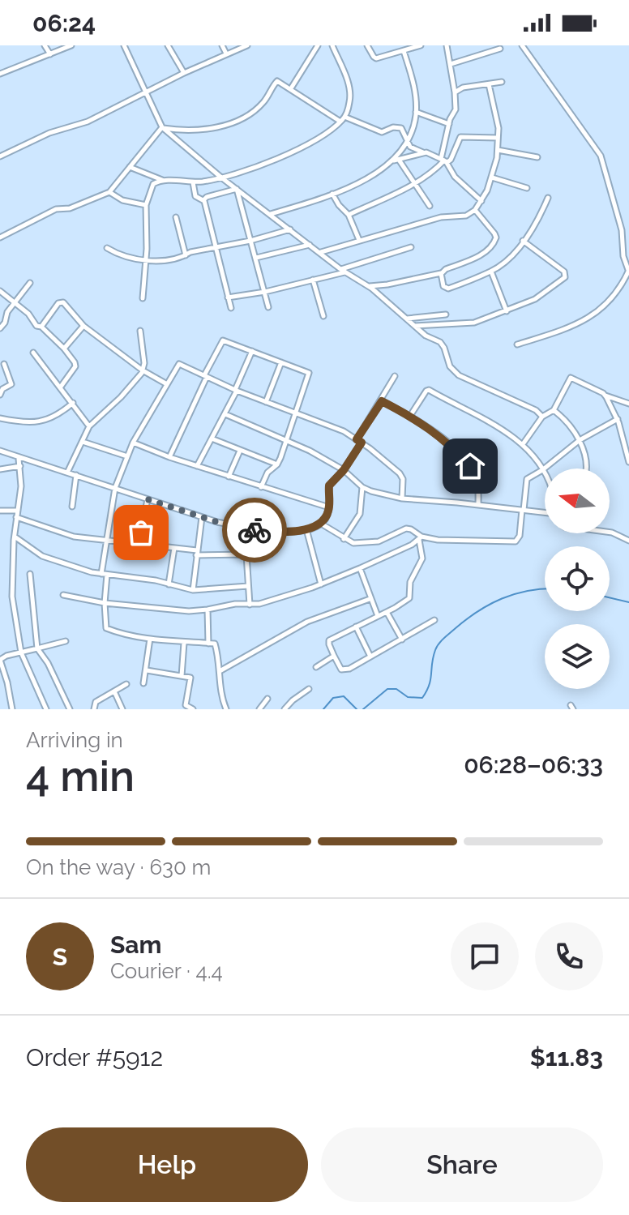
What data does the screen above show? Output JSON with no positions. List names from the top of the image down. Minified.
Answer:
{"north":"left","page":{"status":"06:24","heading":["4 min","Arriving in","06:28–06:33"],"panel":["Sam","Courier · 4.4","Order #5912","$11.83"],"bar":"On the way · 630 m","round":"S","buttons":["Help","Share"]}}
